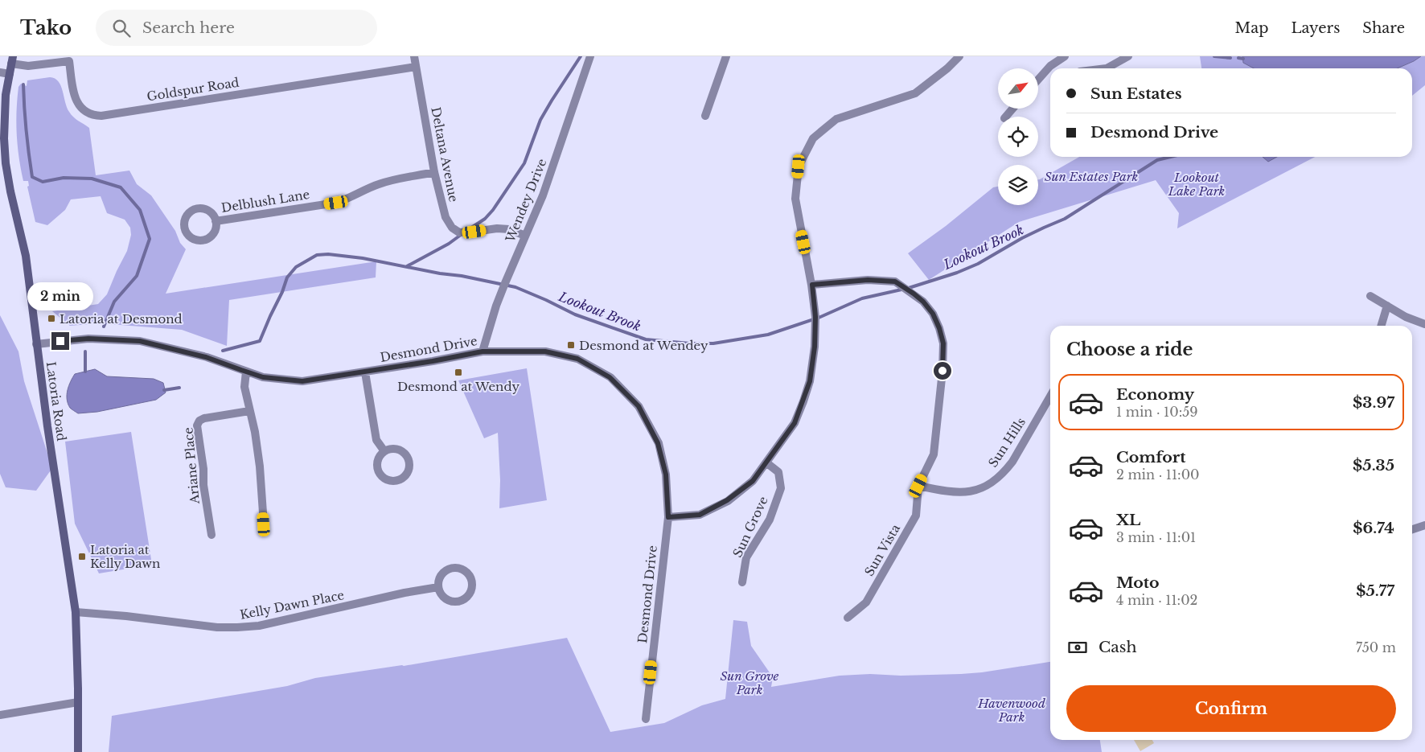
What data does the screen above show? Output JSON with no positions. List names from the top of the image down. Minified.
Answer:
{"streets":{"main road":["Latoria Road"],"street":["Goldspur Road","Deltana Avenue","Wendey Drive","Delblush Lane","Desmond Drive","Sun Hills","Ariane Place","Sun Grove","Sun Vista","Kelly Dawn Place"]},"crossings":[["Goldspur Road","Deltana Avenue"],["Goldspur Road","Latoria Road"],["Deltana Avenue","Wendey Drive"],["Deltana Avenue","Delblush Lane"],["Wendey Drive","Desmond Drive"],["Desmond Drive","Latoria Road"],["Latoria Road","Kelly Dawn Place"],["Sun Hills","Sun Vista"]],"water":["Lookout Brook"],"parks":["Sun Estates Park","Lookout Lake Park","Sun Grove Park","Havenwood Park"],"places":{"transit":["Latoria at Desmond","Desmond at Wendey","Desmond at Wendy","Latoria at Kelly Dawn"]},"north":"top right","page":{"header":"Tako","search":"Search here","nav":["Map","Layers","Share"],"banner":["Sun Estates","Desmond Drive"],"bubble":"2 min","heading":"Choose a ride","list":[{"name":"Economy","note":"1 min · 10:59","value":"$3.97"},{"name":"Comfort","note":"2 min · 11:00","value":"$5.35"},{"name":"XL","note":"3 min · 11:01","value":"$6.74"},{"name":"Moto","note":"4 min · 11:02","value":"$5.77"}],"pay":["Cash","750 m"],"buttons":"Confirm"}}
